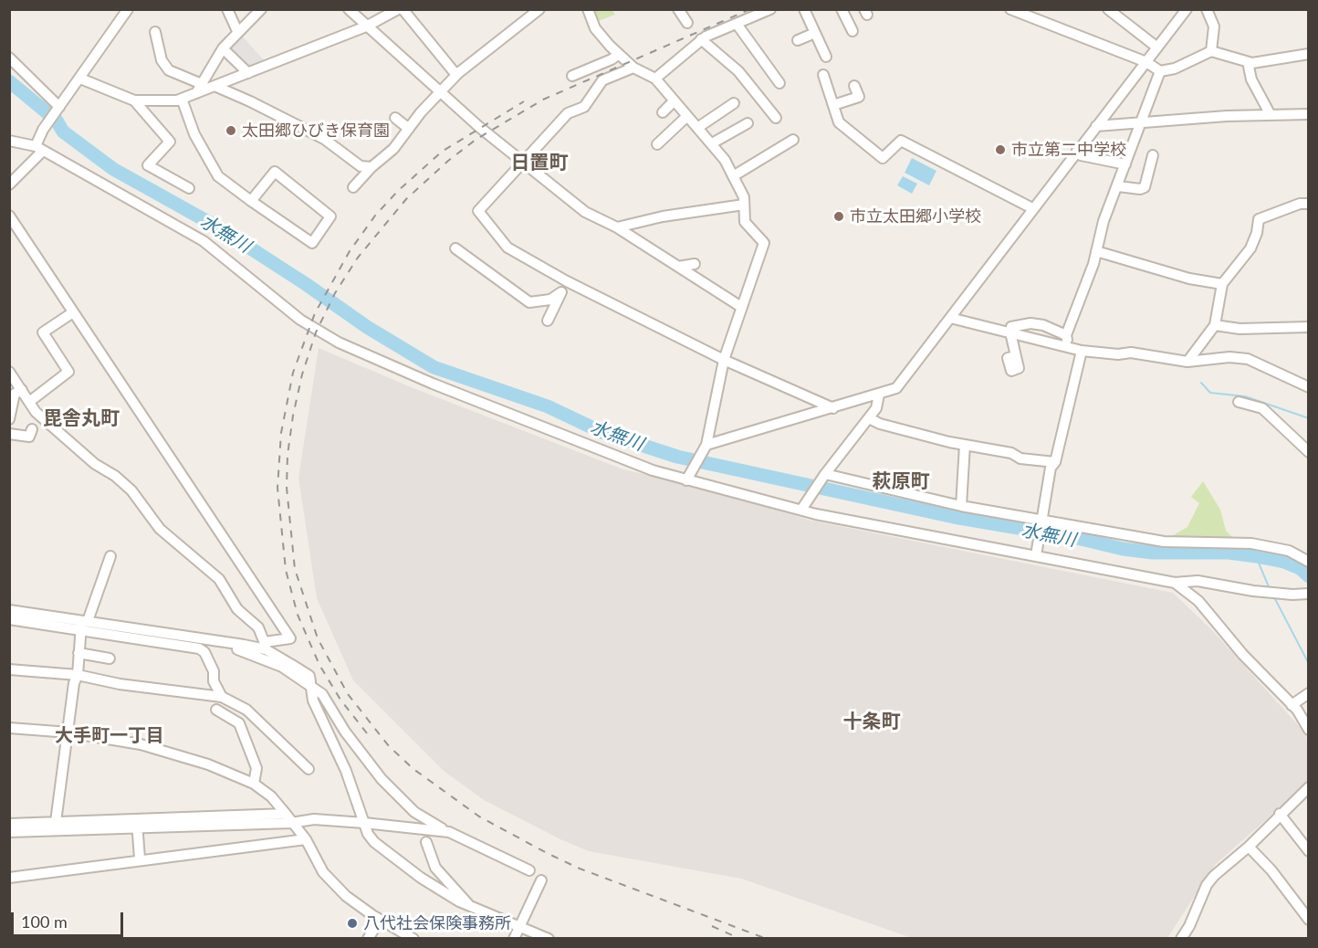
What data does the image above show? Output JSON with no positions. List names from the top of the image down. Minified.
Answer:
{"districts":["日置町","毘舎丸町","萩原町","十条町","大手町一丁目"],"water":["水無川"],"places":["太田郷ひびき保育園","市立第二中学校","市立太田郷小学校","八代社会保険事務所"],"scale_bar":"100 m"}
